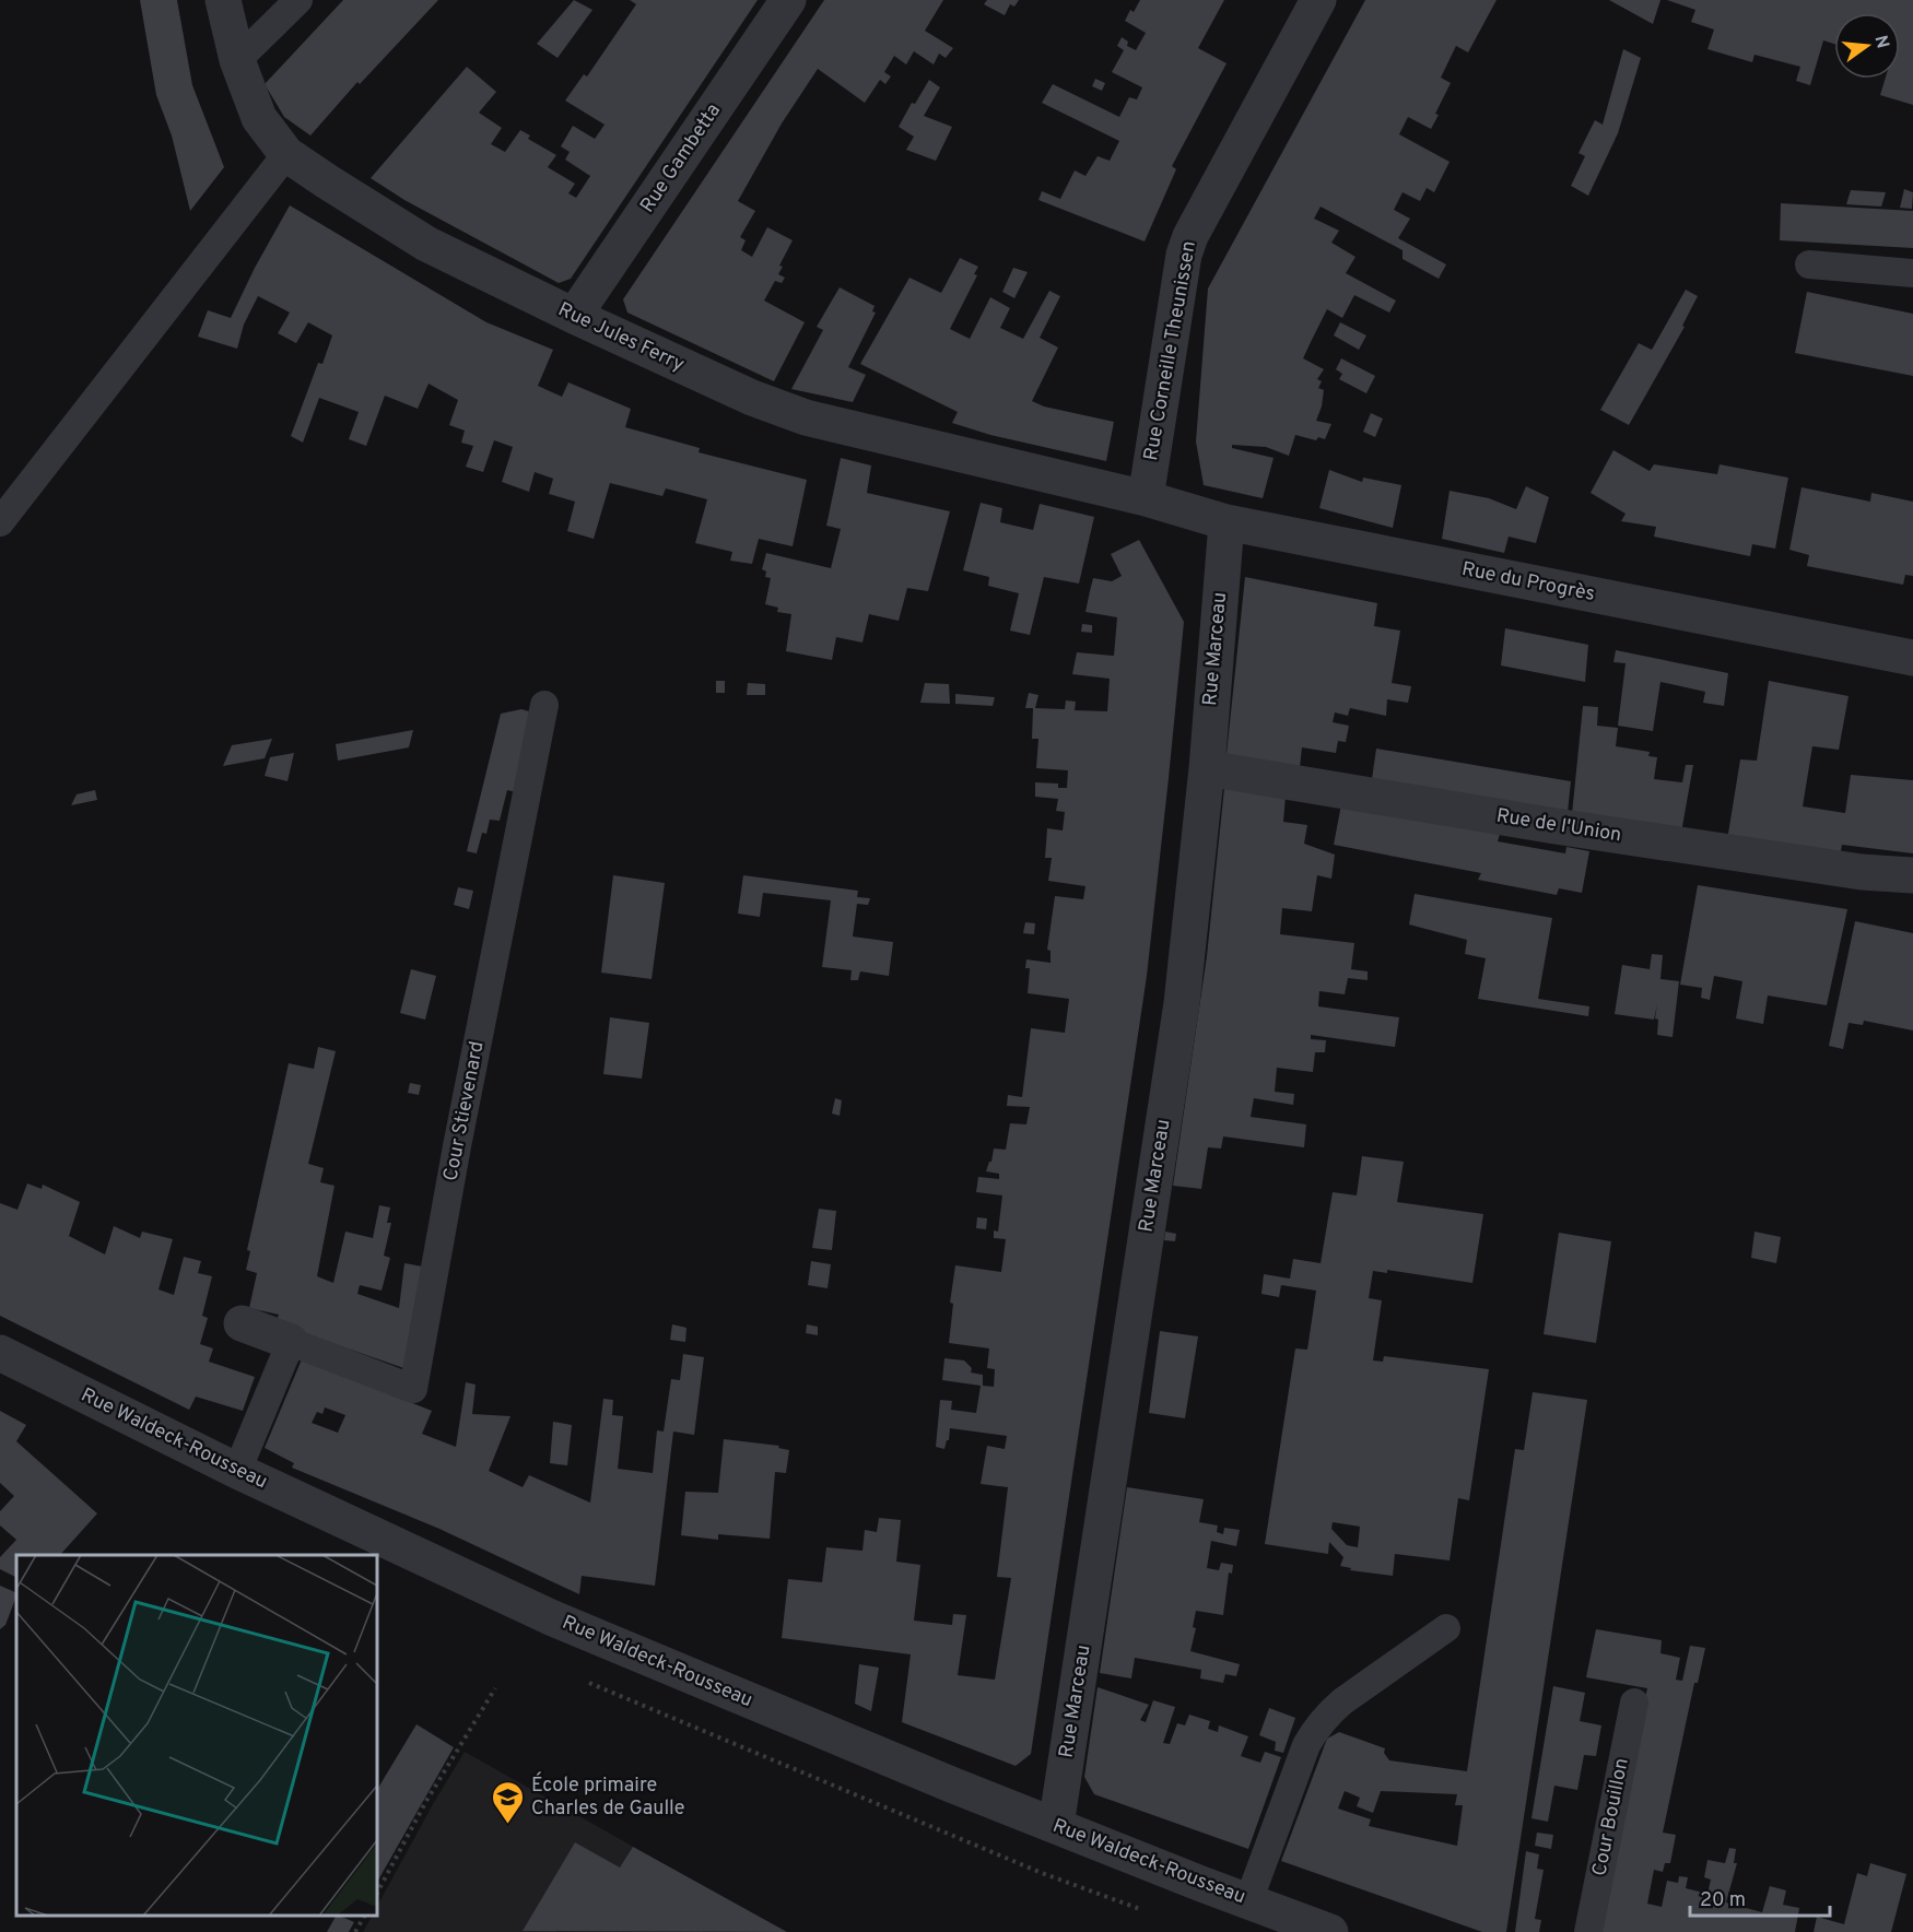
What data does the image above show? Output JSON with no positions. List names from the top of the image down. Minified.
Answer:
{"streets":{"street":["Rue Gambetta","Rue Jules Ferry","Rue Corneille Theunissen","Rue du Progrès","Rue Marceau","Rue de l'Union","Cour Stievenard","Rue Waldeck-Rousseau"],"lane":["Cour Bouillon"]},"crossings":[["Rue Gambetta","Rue Jules Ferry"],["Rue Jules Ferry","Rue Corneille Theunissen"],["Rue Jules Ferry","Rue du Progrès"],["Rue Corneille Theunissen","Rue du Progrès"],["Rue du Progrès","Rue Marceau"],["Rue Marceau","Rue de l'Union"],["Rue Marceau","Rue Waldeck-Rousseau"]],"places":{"school or university":["École primaire Charles de Gaulle"]},"scale_bar":"20 m","north":"right"}
